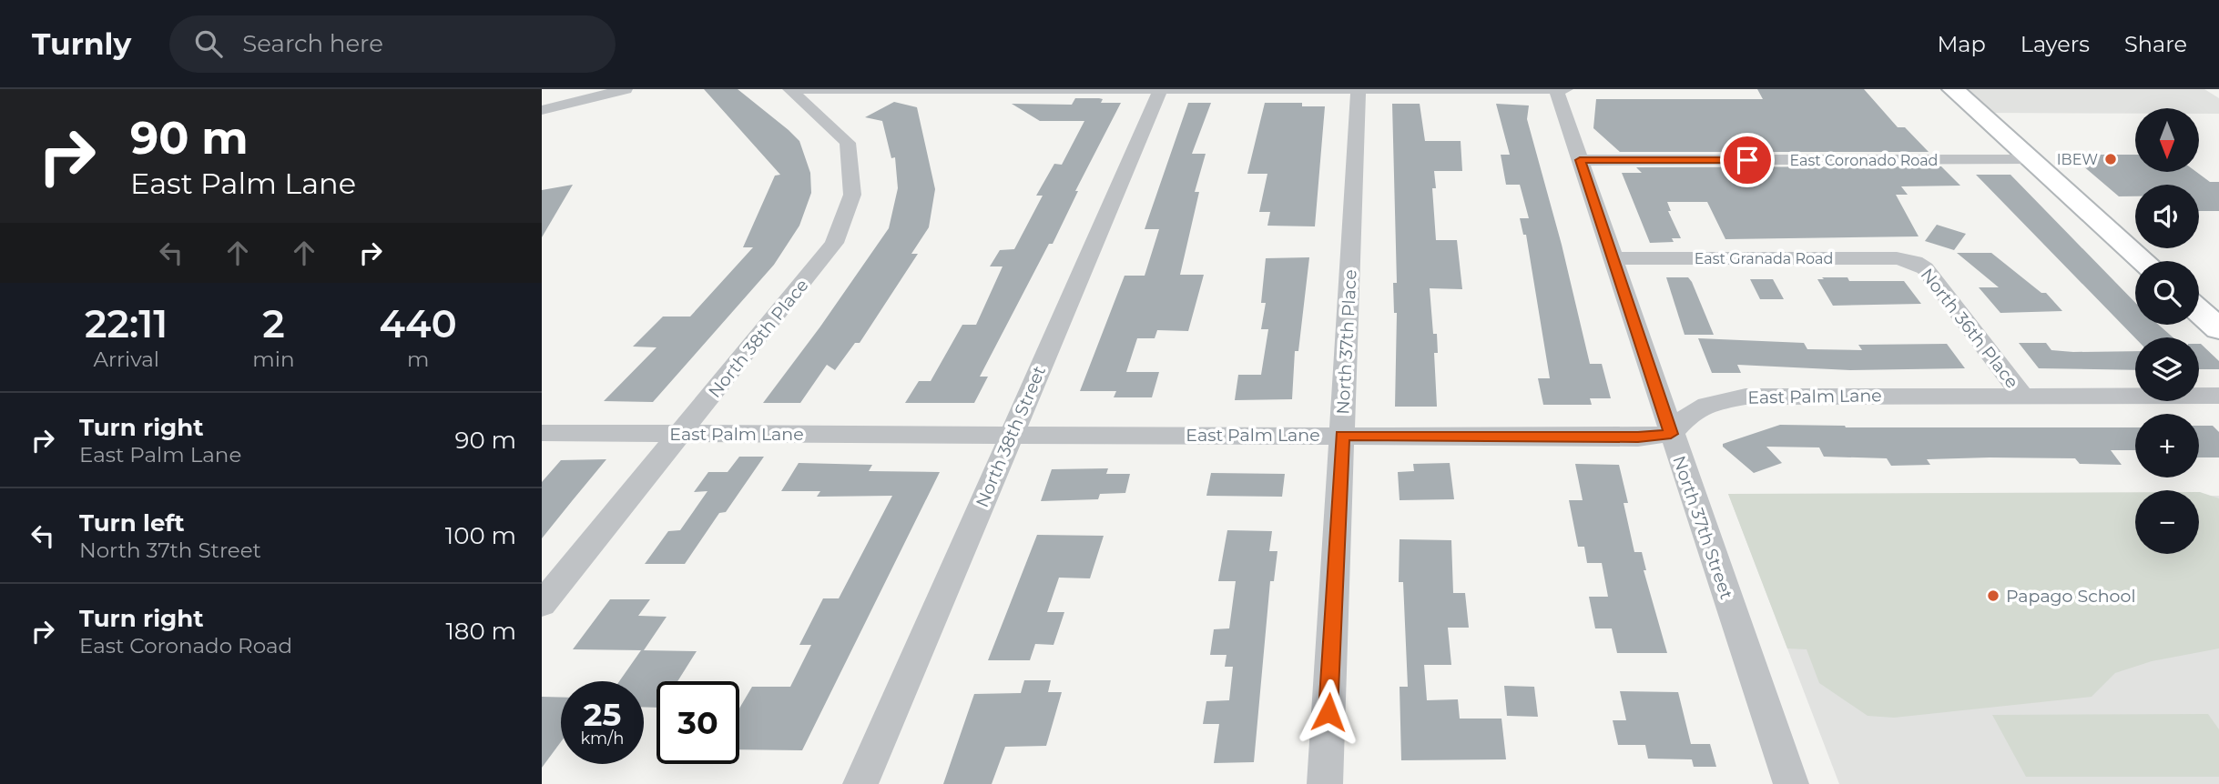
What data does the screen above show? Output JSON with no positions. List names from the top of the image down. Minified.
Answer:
{"streets":{"street":["East Coronado Road","East Granada Road","North 36th Place","North 38th Place","North 37th Place","East Palm Lane","North 38th Street","North 37th Street"]},"crossings":[["East Coronado Road","North 37th Street"],["East Granada Road","North 36th Place"],["East Granada Road","North 37th Street"],["North 36th Place","East Palm Lane"],["North 38th Place","East Palm Lane"],["North 37th Place","East Palm Lane"],["East Palm Lane","North 38th Street"],["East Palm Lane","North 37th Street"]],"places":["IBEW","Papago School"],"north":"bottom","page":{"header":"Turnly","search":"Search here","nav":["Map","Layers","Share"],"turn":["90 m","East Palm Lane"],"map_buttons":["+","−"],"eta":["22:11","Arrival","2","min","440","m"],"list":[{"name":"Turn right","note":"East Palm Lane","value":"90 m"},{"name":"Turn left","note":"North 37th Street","value":"100 m"},{"name":"Turn right","note":"East Coronado Road","value":"180 m"}],"speed":"25 km/h","limit":"30"}}
